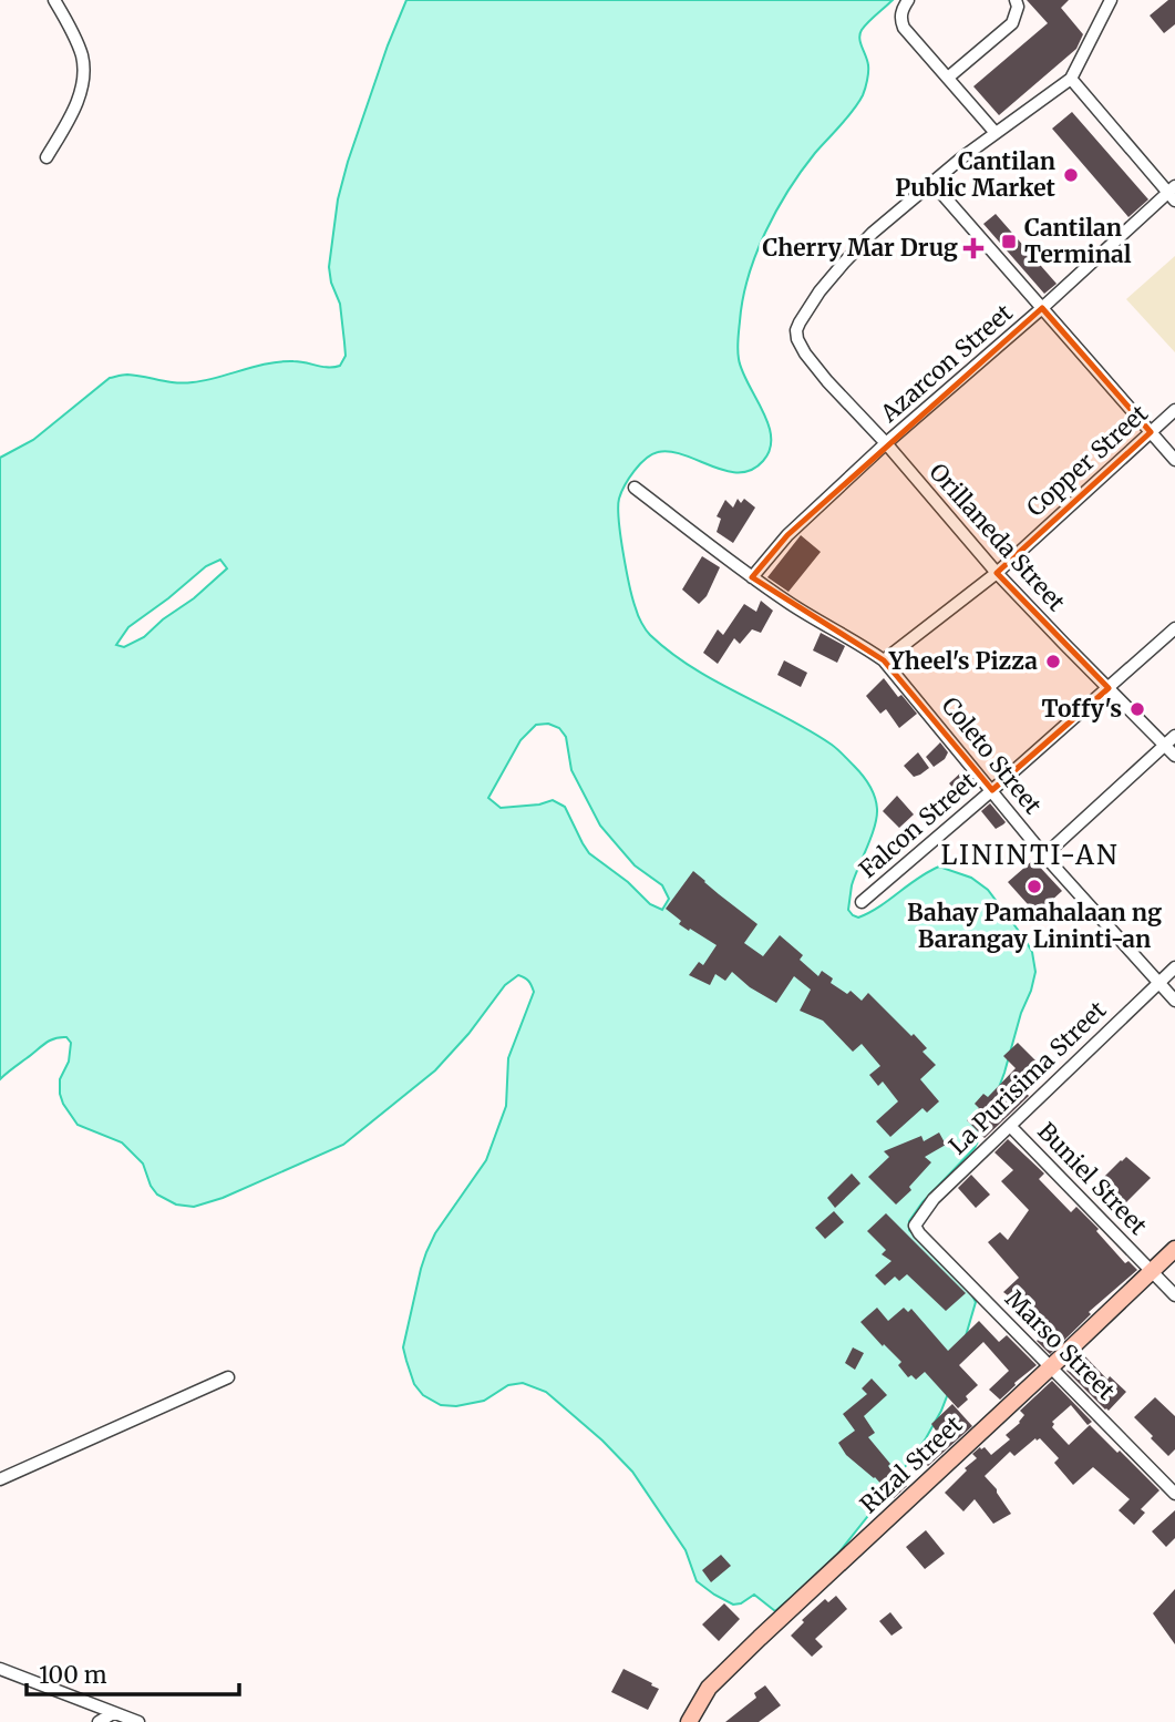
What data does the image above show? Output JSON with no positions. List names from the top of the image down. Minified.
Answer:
{"streets":{"street":["Azarcon Street","Copper Street","Orillaneda Street","Coleto Street","Falcon Street","La Purisima Street","Buniel Street","Marso Street","Rizal Street"]},"crossings":[["Azarcon Street","Orillaneda Street"],["Azarcon Street","Coleto Street"],["Copper Street","Orillaneda Street"],["Copper Street","Coleto Street"],["Orillaneda Street","Falcon Street"],["Coleto Street","Falcon Street"],["Coleto Street","La Purisima Street"],["La Purisima Street","Buniel Street"],["La Purisima Street","Marso Street"],["Buniel Street","Rizal Street"],["Marso Street","Rizal Street"]],"districts":["LININTI-AN"],"places":{"other":["Cantilan Public Market","Yheel's Pizza","Toffy's","Bahay Pamahalaan ng Barangay Lininti-an"],"transit":["Cantilan Terminal"],"health":["Cherry Mar Drug"]},"scale_bar":"100 m"}
